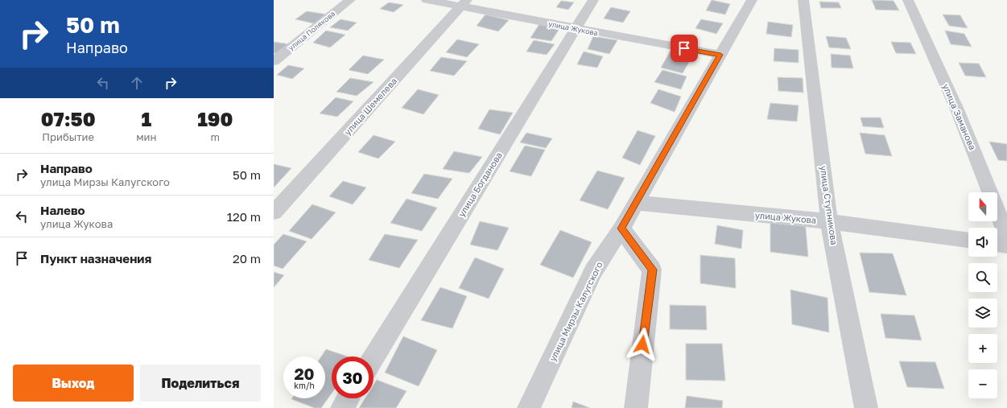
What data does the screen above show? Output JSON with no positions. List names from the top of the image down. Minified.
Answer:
{"streets":{"street":["улица Жукова","улица Полякова","улица Шемелева","улица Заманова","улица Богданова","улица Ступникова","улица Мирзы Калугского"]},"crossings":[["улица Жукова","улица Шемелева"],["улица Жукова","улица Богданова"],["улица Жукова","улица Ступникова"],["улица Жукова","улица Мирзы Калугского"]],"north":"top","page":{"turn":["50 m","Направо"],"eta":["07:50","Прибытие","1","мин","190","m"],"list":[{"name":"Направо","note":"улица Мирзы Калугского","value":"50 m"},{"name":"Налево","note":"улица Жукова","value":"120 m"},{"name":"Пункт назначения","value":"20 m"}],"map_buttons":["+","−"],"speed":"20 km/h","limit":"30","buttons":["Выход","Поделиться"]}}
